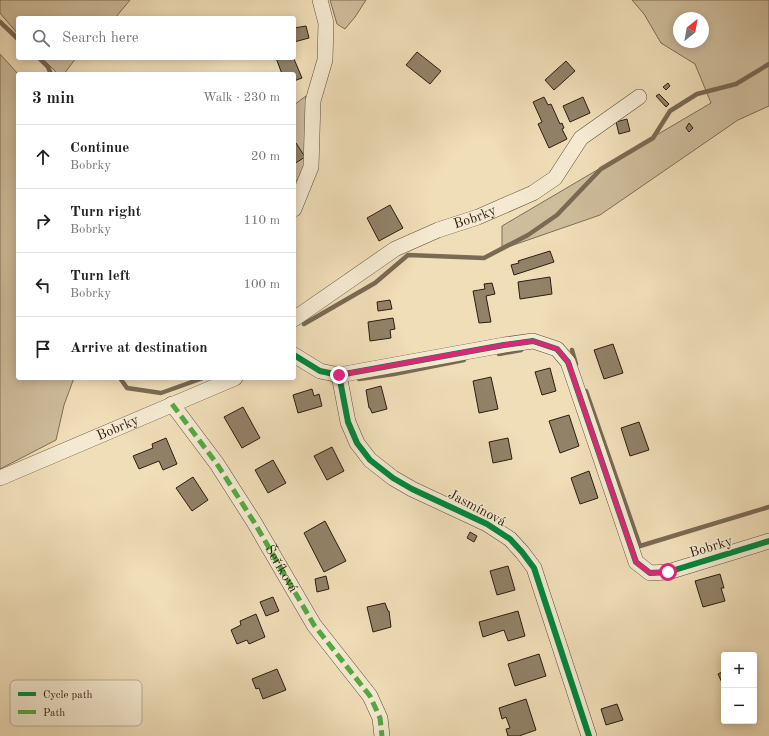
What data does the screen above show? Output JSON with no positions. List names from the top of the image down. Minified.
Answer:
{"streets":{"street":["Bobrky","Jasmínová","Šeříková"]},"crossings":[["Bobrky","Jasmínová"],["Bobrky","Šeříková"]],"legend":["Cycle path","Path"],"north":"top right","page":{"search":"Search here","heading":["3 min","Walk · 230 m"],"list":[["Continue","Bobrky","20 m"],["Turn right","Bobrky","110 m"],["Turn left","Bobrky","100 m"],"Arrive at destination"],"map_buttons":["+","−"]}}
